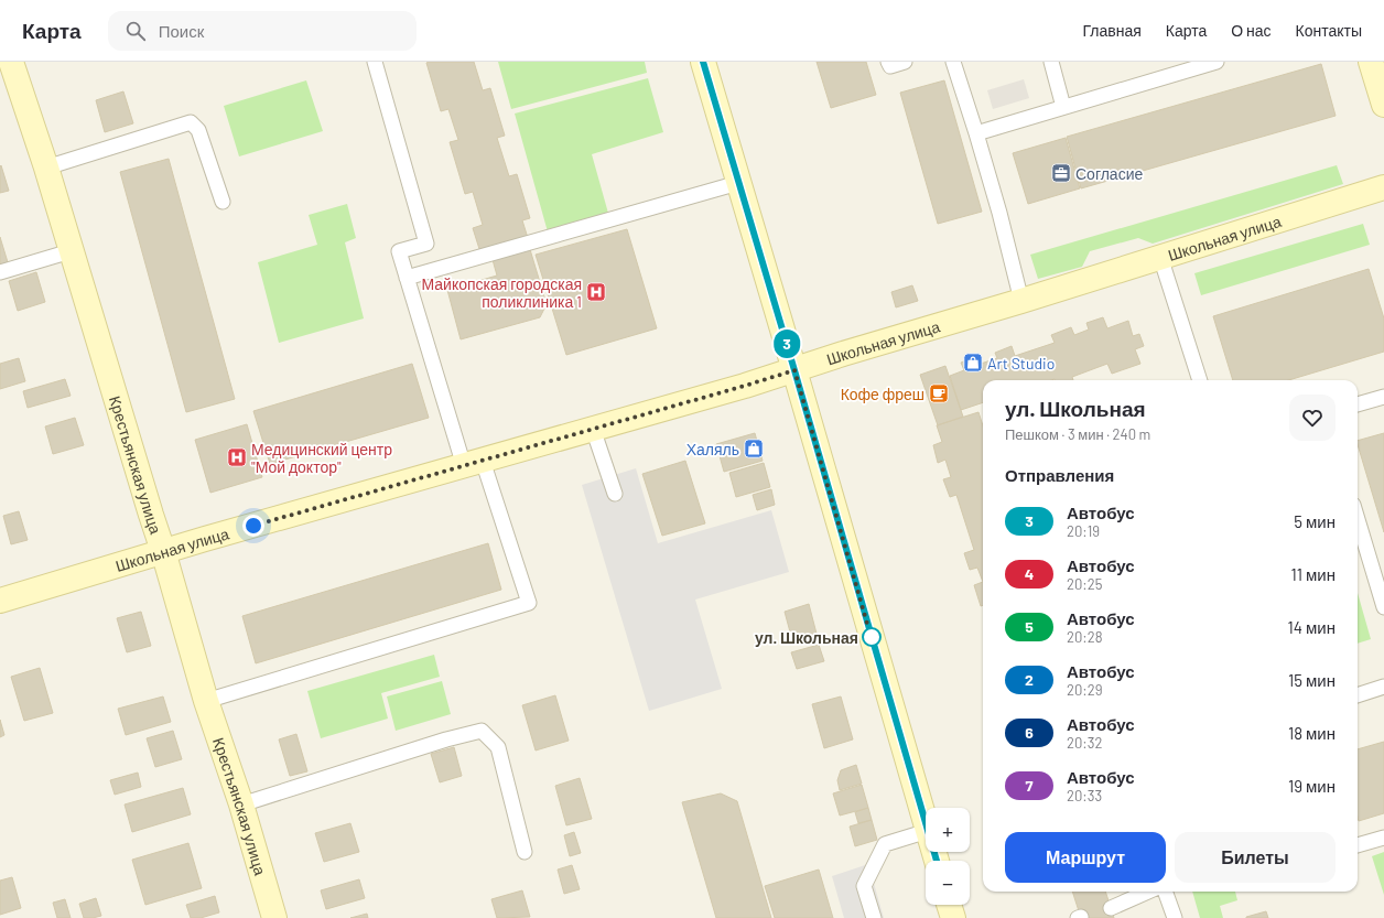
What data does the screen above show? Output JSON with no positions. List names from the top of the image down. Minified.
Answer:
{"streets":{"street":["Школьная улица","Крестьянская улица"]},"crossings":[["Школьная улица","Крестьянская улица"]],"places":{"office":["Согласие"],"hospital":["Майкопская городская поликлиника 1","Медицинский центр \"Мой доктор\""],"shop":["Art Studio","Халяль"],"cafe":["Кофе фреш"],"other":["ул. Школьная"]},"lines":["bus line 3"],"page":{"header":"Карта","search":"Поиск","nav":["Главная","Карта","О нас","Контакты"],"on_map":"3","heading":[["ул. Школьная","Пешком · 3 мин · 240 m"],"Отправления"],"list":[{"mark":"3","name":"Автобус","note":"20:19","value":"5 мин"},{"mark":"4","name":"Автобус","note":"20:25","value":"11 мин"},{"mark":"5","name":"Автобус","note":"20:28","value":"14 мин"},{"mark":"2","name":"Автобус","note":"20:29","value":"15 мин"},{"mark":"6","name":"Автобус","note":"20:32","value":"18 мин"},{"mark":"7","name":"Автобус","note":"20:33","value":"19 мин"}],"map_buttons":["+","−"],"buttons":["Маршрут","Билеты"]}}
